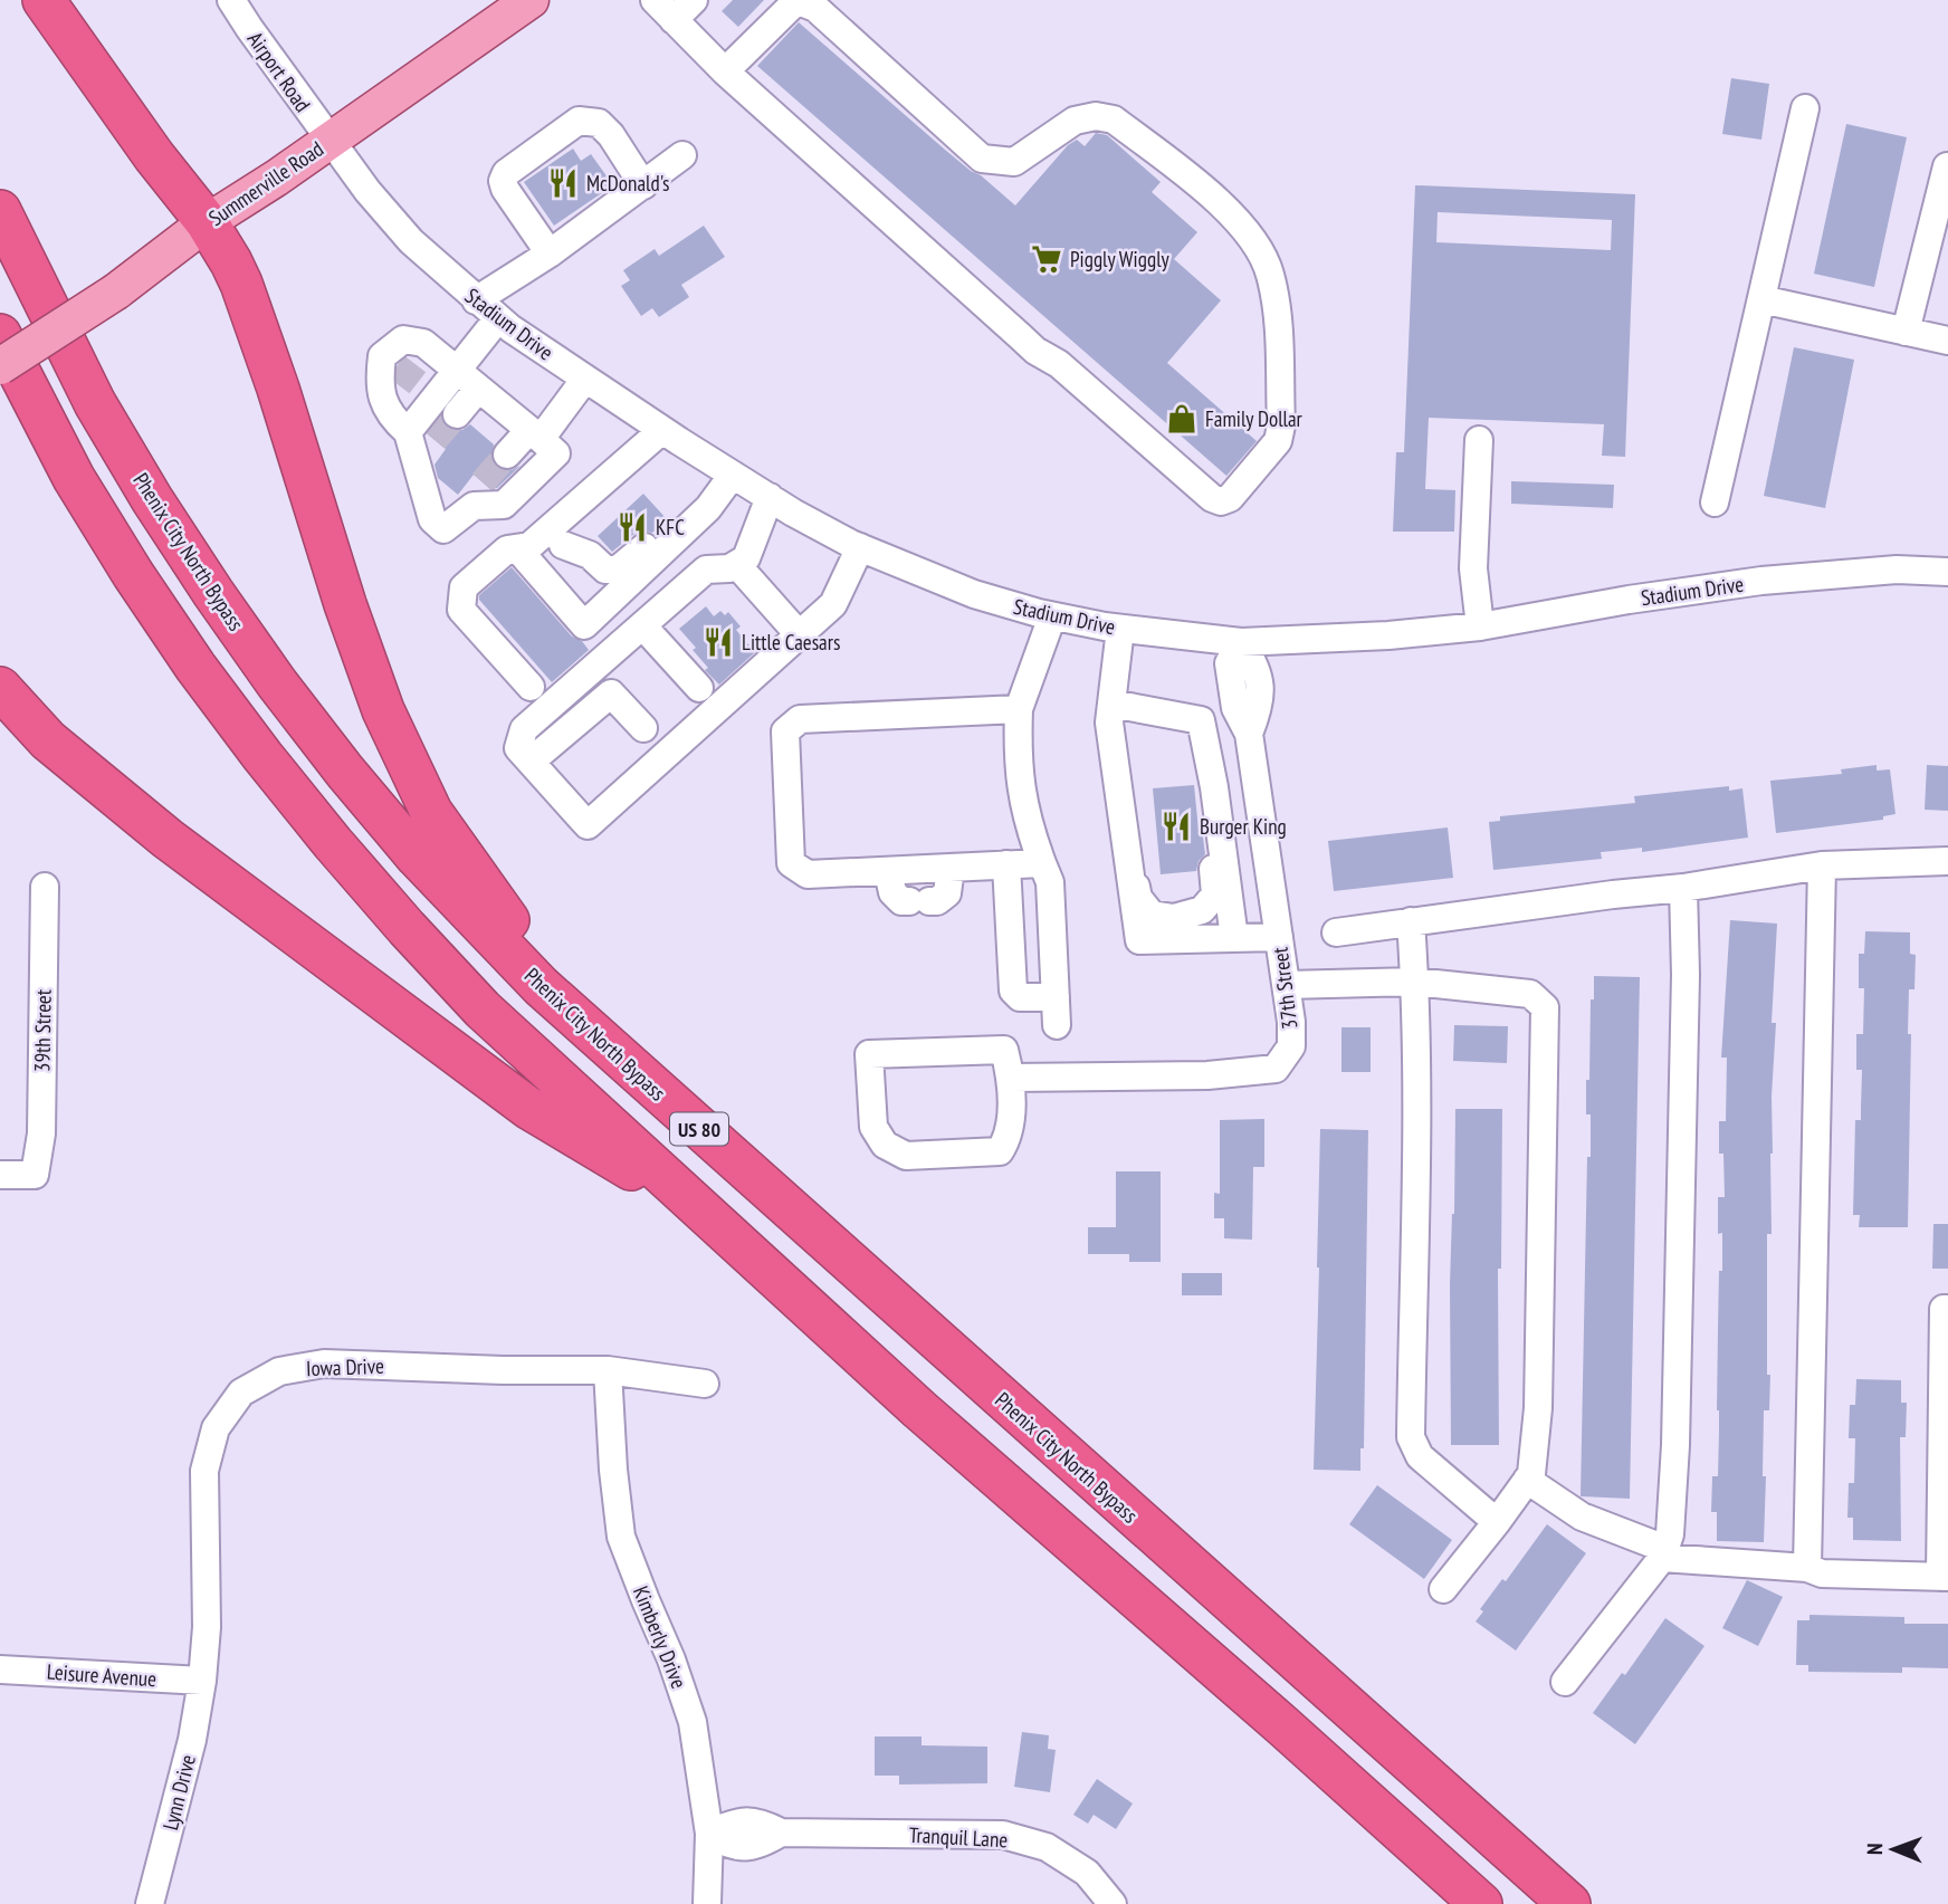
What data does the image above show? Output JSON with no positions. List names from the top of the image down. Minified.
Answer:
{"streets":{"highway":["Phenix City North Bypass","US 80"],"main road":["Summerville Road"],"street":["Airport Road","Stadium Drive","37th Street","39th Street","Iowa Drive","Kimberly Drive","Leisure Avenue","Lynn Drive","Tranquil Lane"]},"crossings":[["Airport Road","Summerville Road"],["Airport Road","Stadium Drive"],["Summerville Road","Stadium Drive"],["Stadium Drive","37th Street"],["Iowa Drive","Kimberly Drive"],["Iowa Drive","Leisure Avenue"],["Iowa Drive","Lynn Drive"],["Kimberly Drive","Tranquil Lane"],["Leisure Avenue","Lynn Drive"]],"places":{"restaurant":["McDonald's","KFC","Little Caesars","Burger King"],"supermarket":["Piggly Wiggly"],"shop":["Family Dollar"]},"north":"left"}
